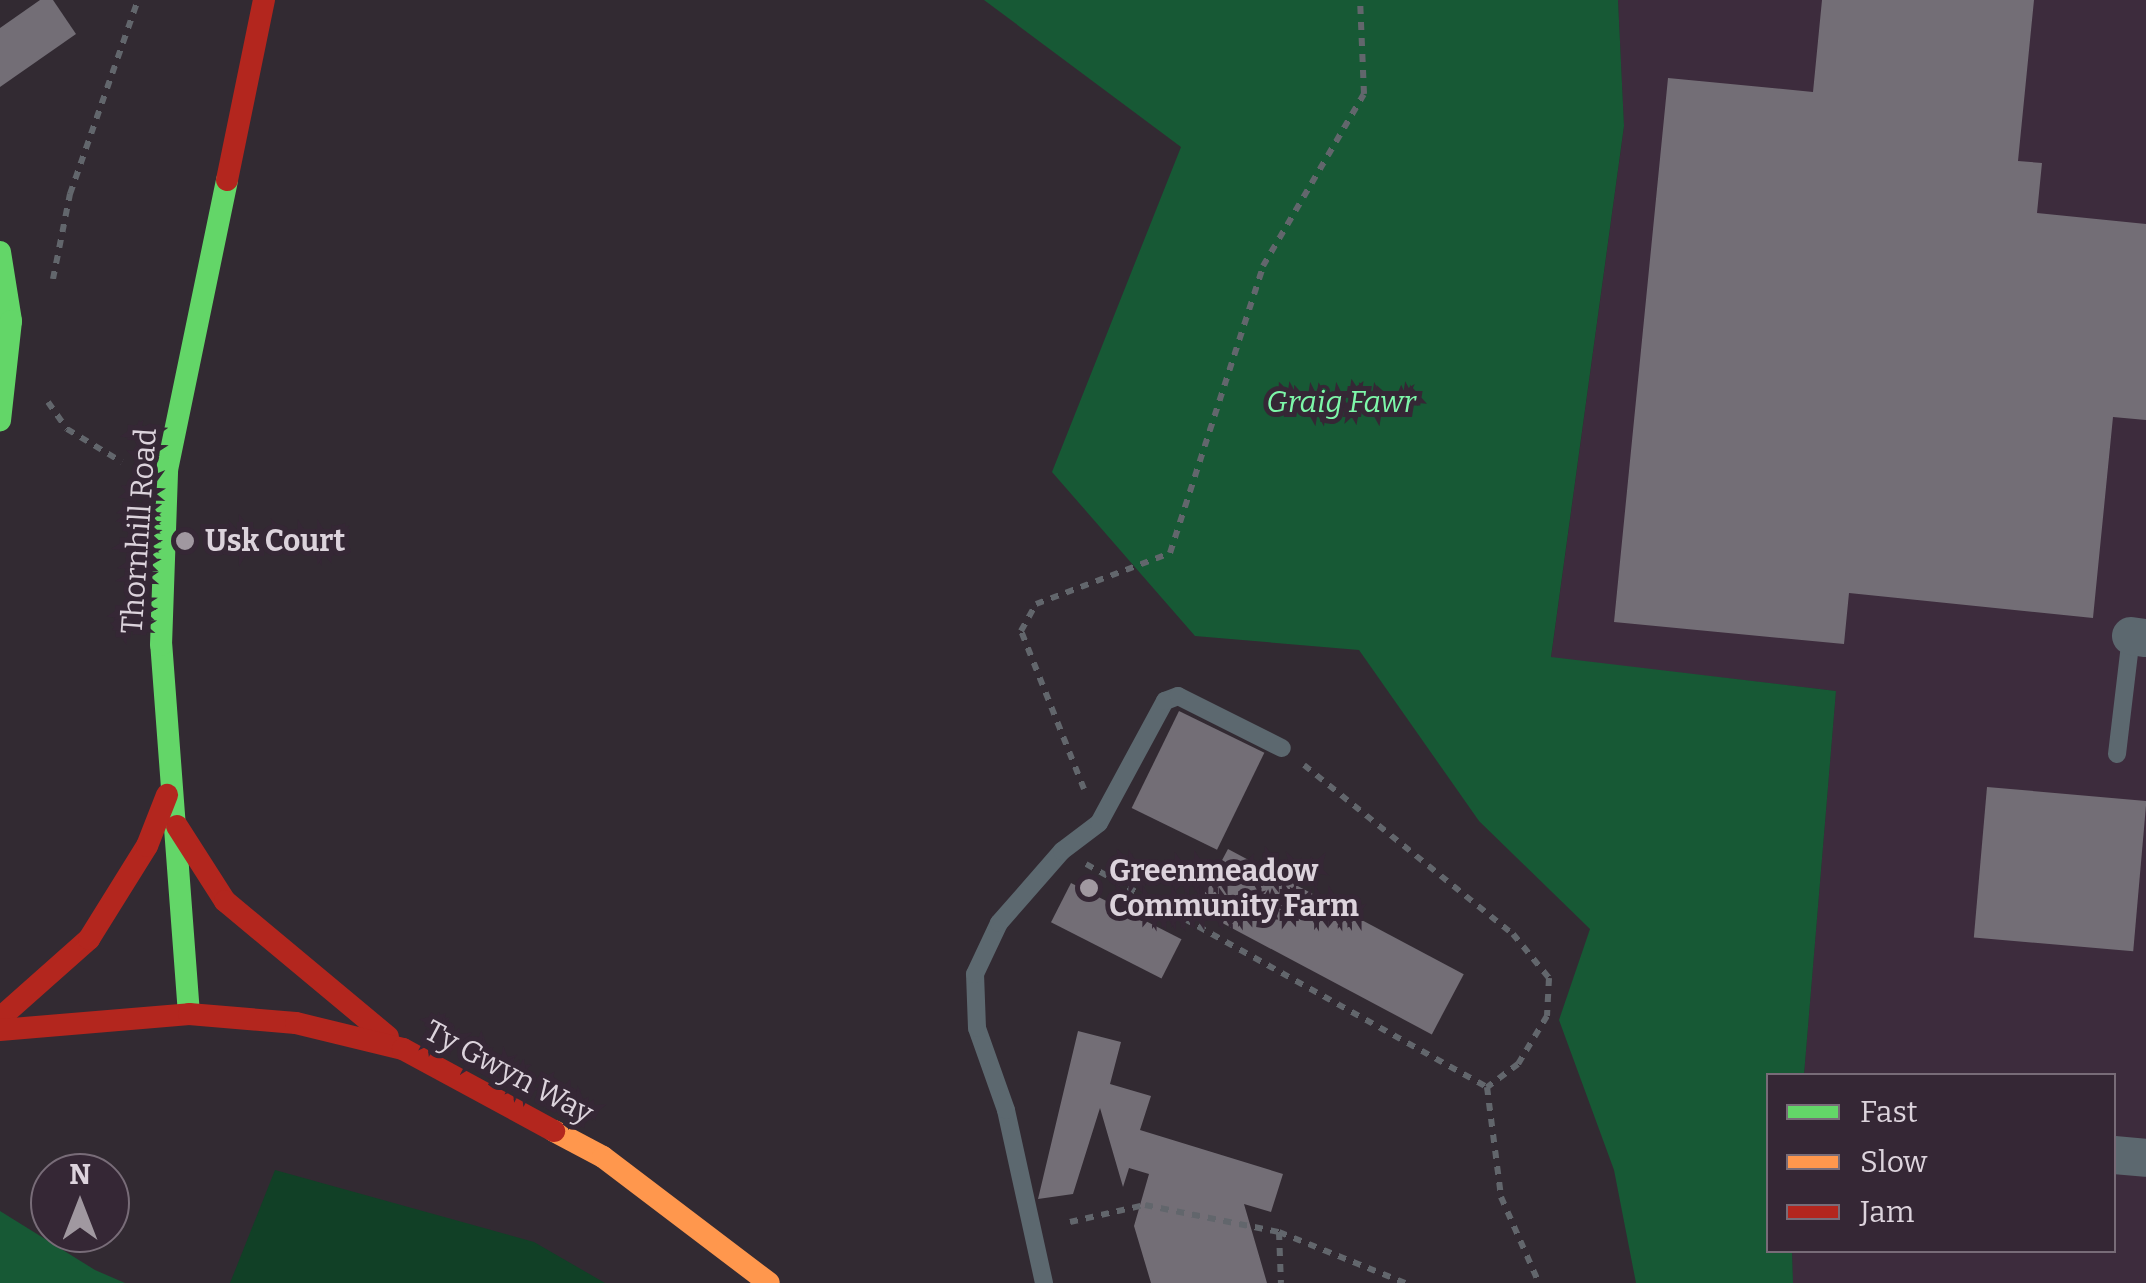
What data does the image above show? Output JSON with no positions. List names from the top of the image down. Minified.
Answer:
{"streets":{"street":["Thornhill Road","Ty Gwyn Way"]},"crossings":[["Thornhill Road","Ty Gwyn Way"]],"parks":["Graig Fawr"],"places":["Usk Court","Greenmeadow Community Farm"],"legend":["Fast","Slow","Jam"],"north":"top"}
